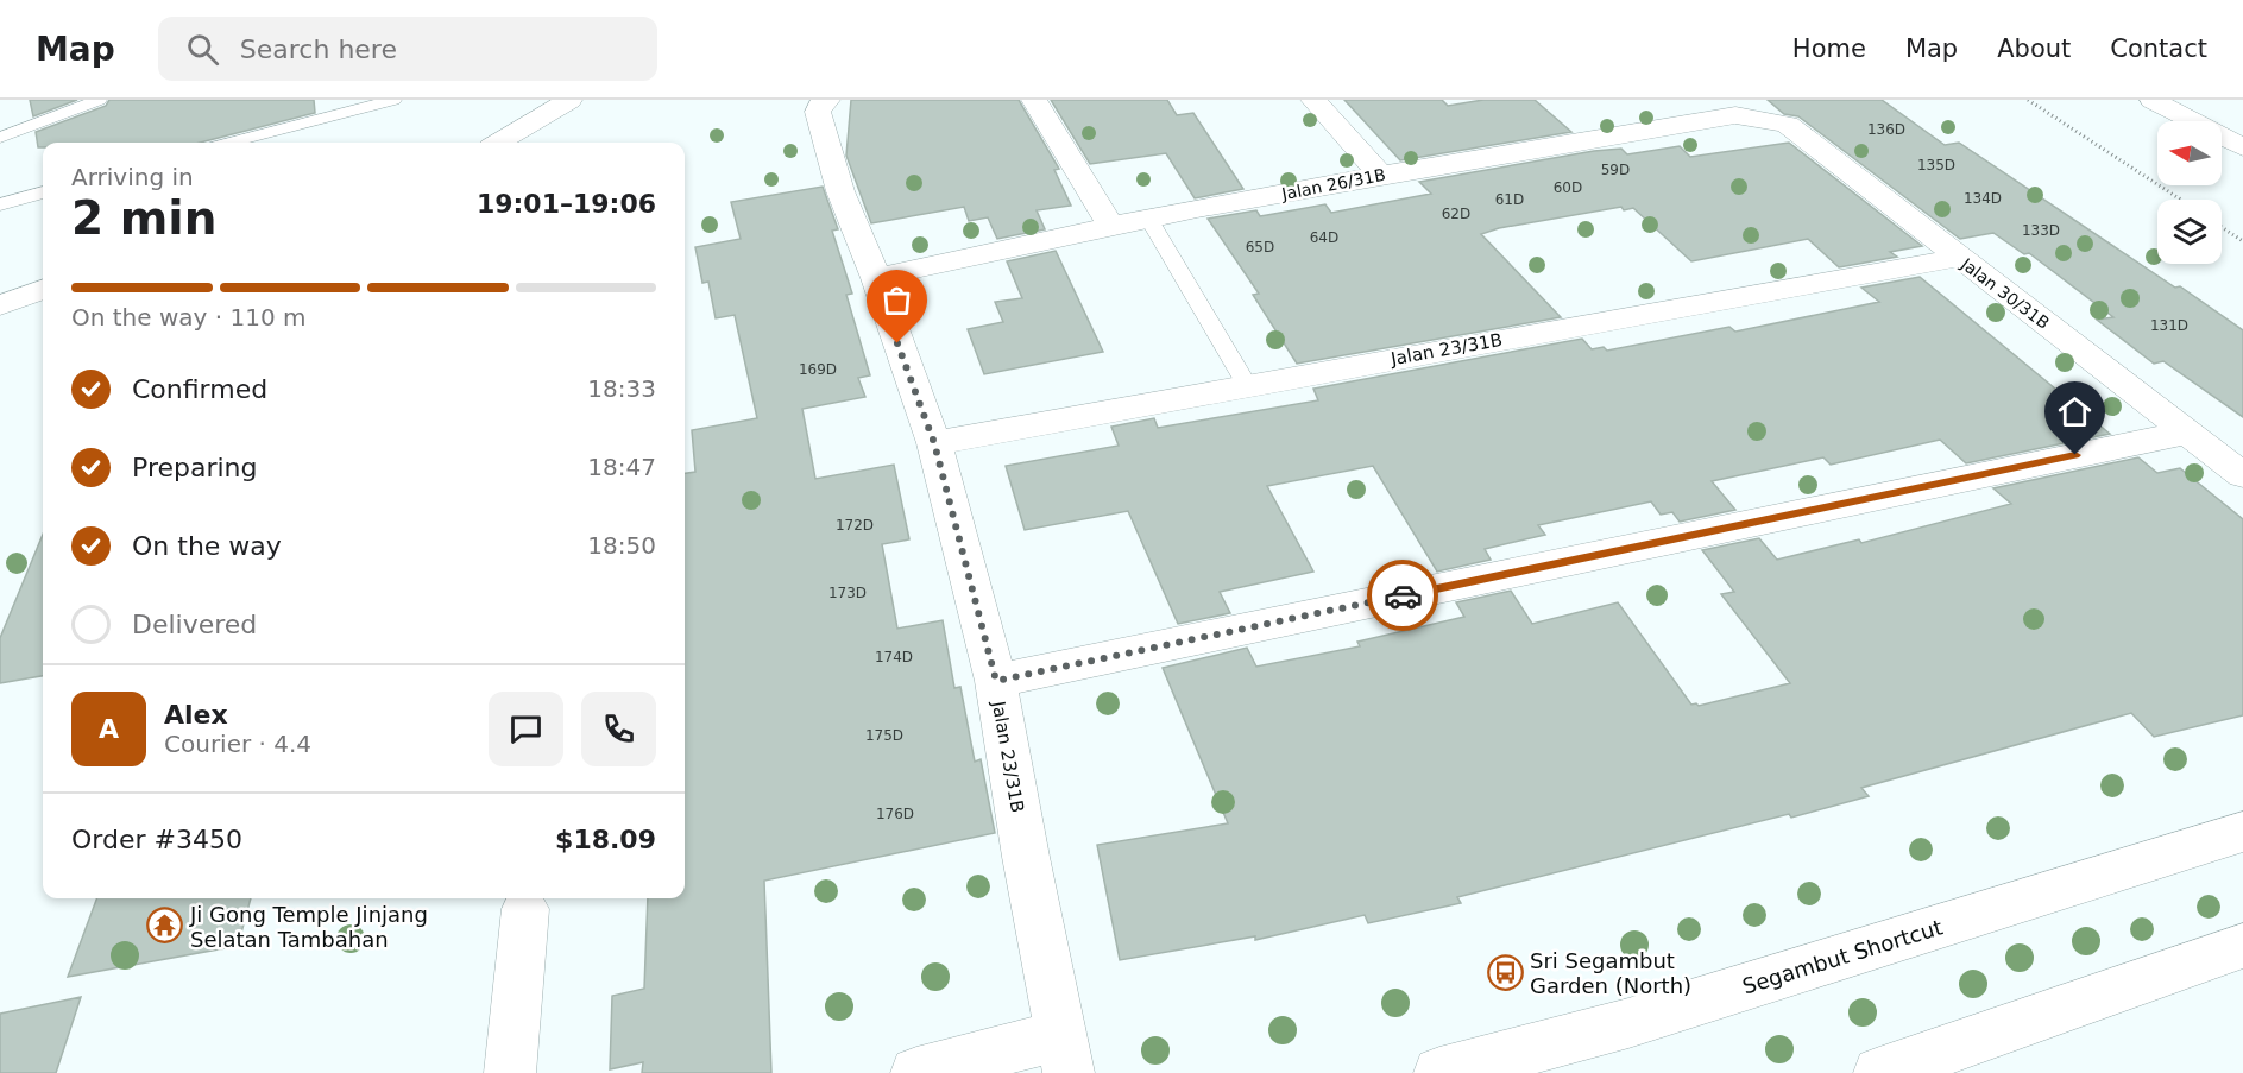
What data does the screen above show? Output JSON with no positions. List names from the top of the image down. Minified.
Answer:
{"streets":{"street":["Jalan 26/31B","Jalan 30/31B","Jalan 23/31B","Segambut Shortcut"]},"crossings":[["Jalan 26/31B","Jalan 30/31B"],["Jalan 26/31B","Jalan 23/31B"],["Jalan 30/31B","Jalan 23/31B"]],"places":{"temple":["Ji Gong Temple Jinjang Selatan Tambahan"],"bus stop":["Sri Segambut Garden (North)"]},"house_numbers":["136D","135D","59D","60D","134D","61D","62D","133D","64D","65D","131D","169D","172D","173D","174D","175D","176D"],"north":"left","page":{"header":"Map","search":"Search here","nav":["Home","Map","About","Contact"],"heading":["2 min","Arriving in","19:01–19:06"],"panel":["Alex","Courier · 4.4","Order #3450","$18.09"],"bar":"On the way · 110 m","list":[["Confirmed","18:33"],["Preparing","18:47"],["On the way","18:50"],"Delivered"],"round":"A"}}
